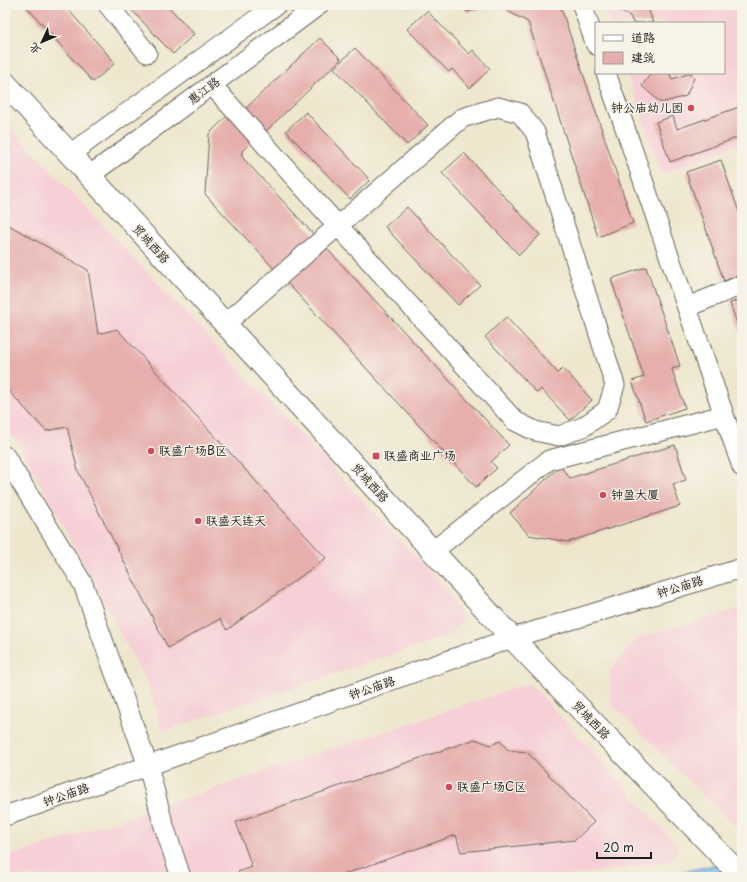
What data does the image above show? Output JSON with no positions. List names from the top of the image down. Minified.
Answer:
{"streets":{"main road":["贸城西路"],"street":["惠江路","钟公庙路"]},"crossings":[["惠江路","贸城西路"],["贸城西路","钟公庙路"]],"places":{"other":["钟公庙幼儿园","联盛广场B区","钟盈大厦","联盛天连天","联盛广场C区"],"transit":["联盛商业广场"]},"legend":["道路","建筑"],"scale_bar":"20 m","north":"bottom left"}
